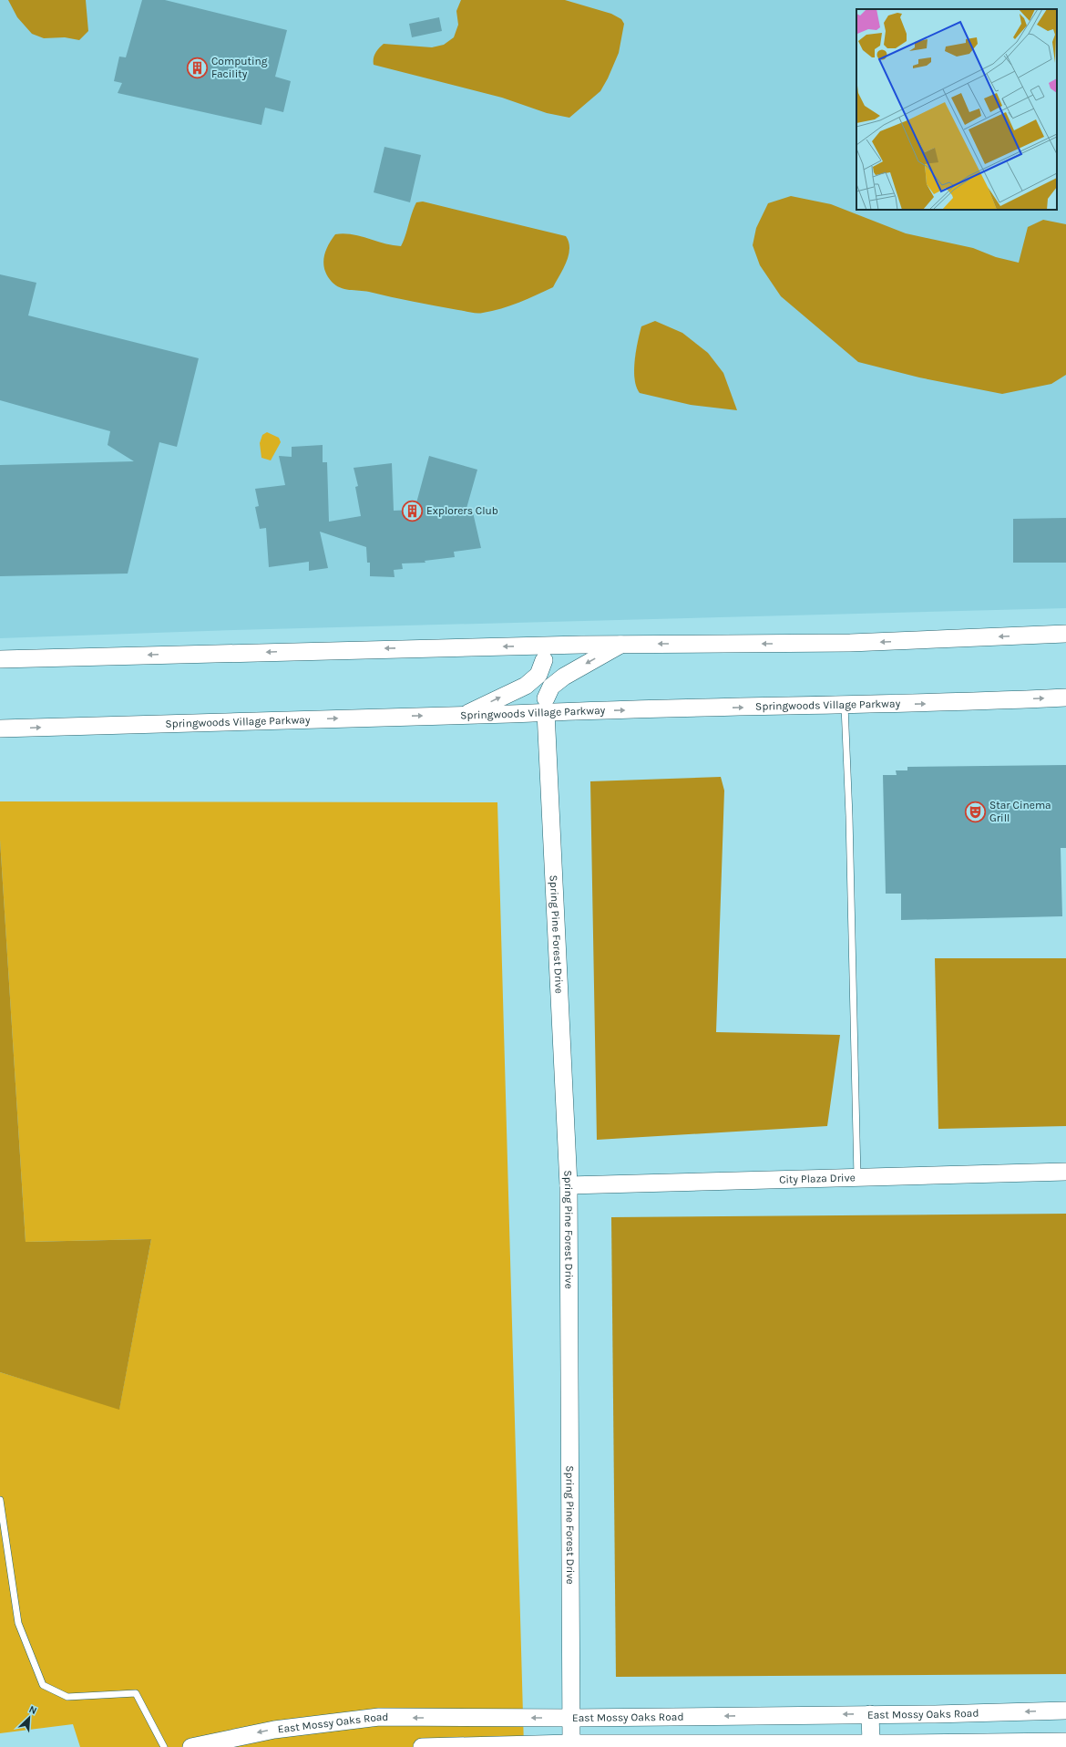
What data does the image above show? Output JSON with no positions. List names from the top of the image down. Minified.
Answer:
{"streets":{"street":["Springwoods Village Parkway","Spring Pine Forest Drive","City Plaza Drive","East Mossy Oaks Road"]},"crossings":[["Springwoods Village Parkway","Spring Pine Forest Drive"],["Spring Pine Forest Drive","City Plaza Drive"],["Spring Pine Forest Drive","East Mossy Oaks Road"]],"places":{"building":["Computing Facility","Explorers Club"],"theatre":["Star Cinema Grill"]},"north":"top right"}
